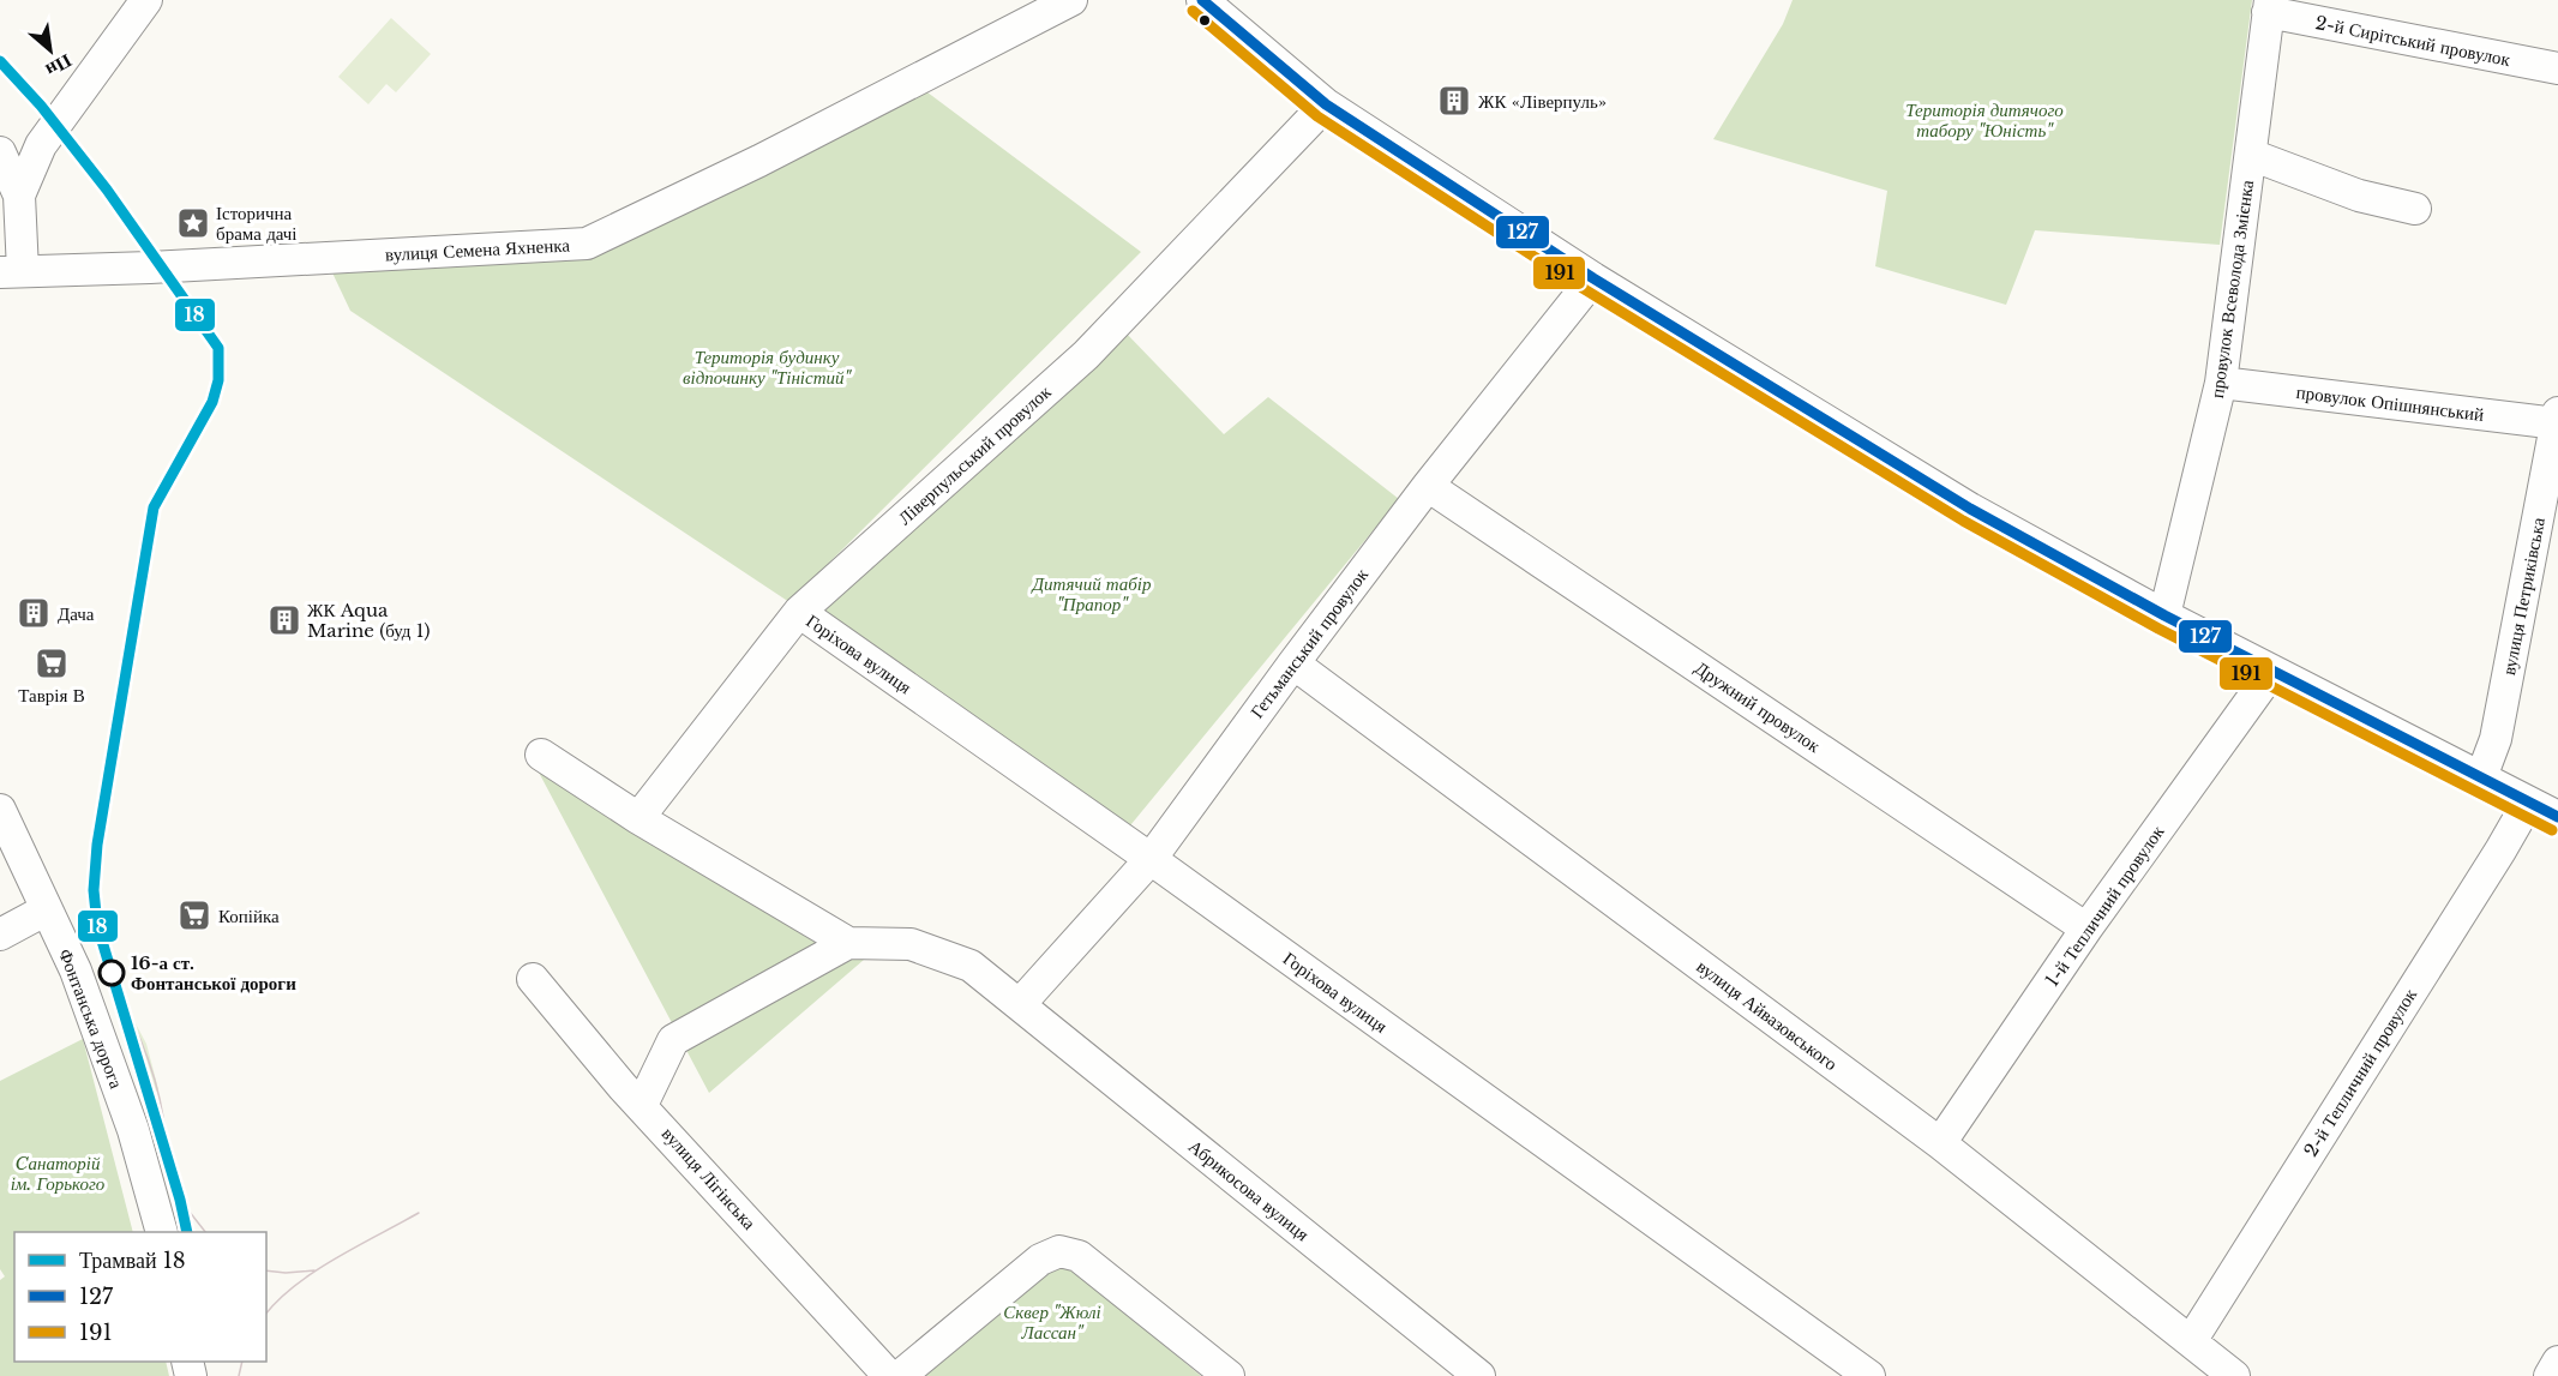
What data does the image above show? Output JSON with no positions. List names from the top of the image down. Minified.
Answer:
{"streets":{"street":["2-й Сирітський провулок","вулиця Семена Яхненка","провулок Всеволода Змієнка","провулок Опішнянський","Ліверпульський провулок","вулиця Петриківська","Гетьманський провулок","Горіхова вулиця","Дружний провулок","1-й Тепличний провулок","вулиця Айвазовського","Фонтанська дорога","2-й Тепличний провулок","вулиця Лігінська","Абрикосова вулиця"]},"crossings":[["2-й Сирітський провулок","провулок Всеволода Змієнка"],["провулок Всеволода Змієнка","провулок Опішнянський"],["провулок Опішнянський","вулиця Петриківська"],["Ліверпульський провулок","Горіхова вулиця"],["Гетьманський провулок","Горіхова вулиця"],["Гетьманський провулок","Дружний провулок"],["Гетьманський провулок","вулиця Айвазовського"],["Гетьманський провулок","Абрикосова вулиця"],["Дружний провулок","1-й Тепличний провулок"],["1-й Тепличний провулок","вулиця Айвазовського"],["вулиця Айвазовського","2-й Тепличний провулок"]],"parks":["Територія дитячого табору \"Юність\"","Територія будинку відпочинку \"Тіністий\"","Дитячий табір \"Прапор\"","Cанаторій ім. Горького","Сквер \"Жюлі Лассан\""],"places":{"building":["ЖК «Ліверпуль»","Дача","ЖК Aqua Marine (буд 1)"],"place":["Історична брама дачі"],"supermarket":["Таврія В","Копійка"],"other":["16-а ст. Фонтанської дороги"]},"lines":["transit line 127","transit line 191","tram line 18"],"legend":["Трамвай 18","127","191"],"north":"bottom right"}
